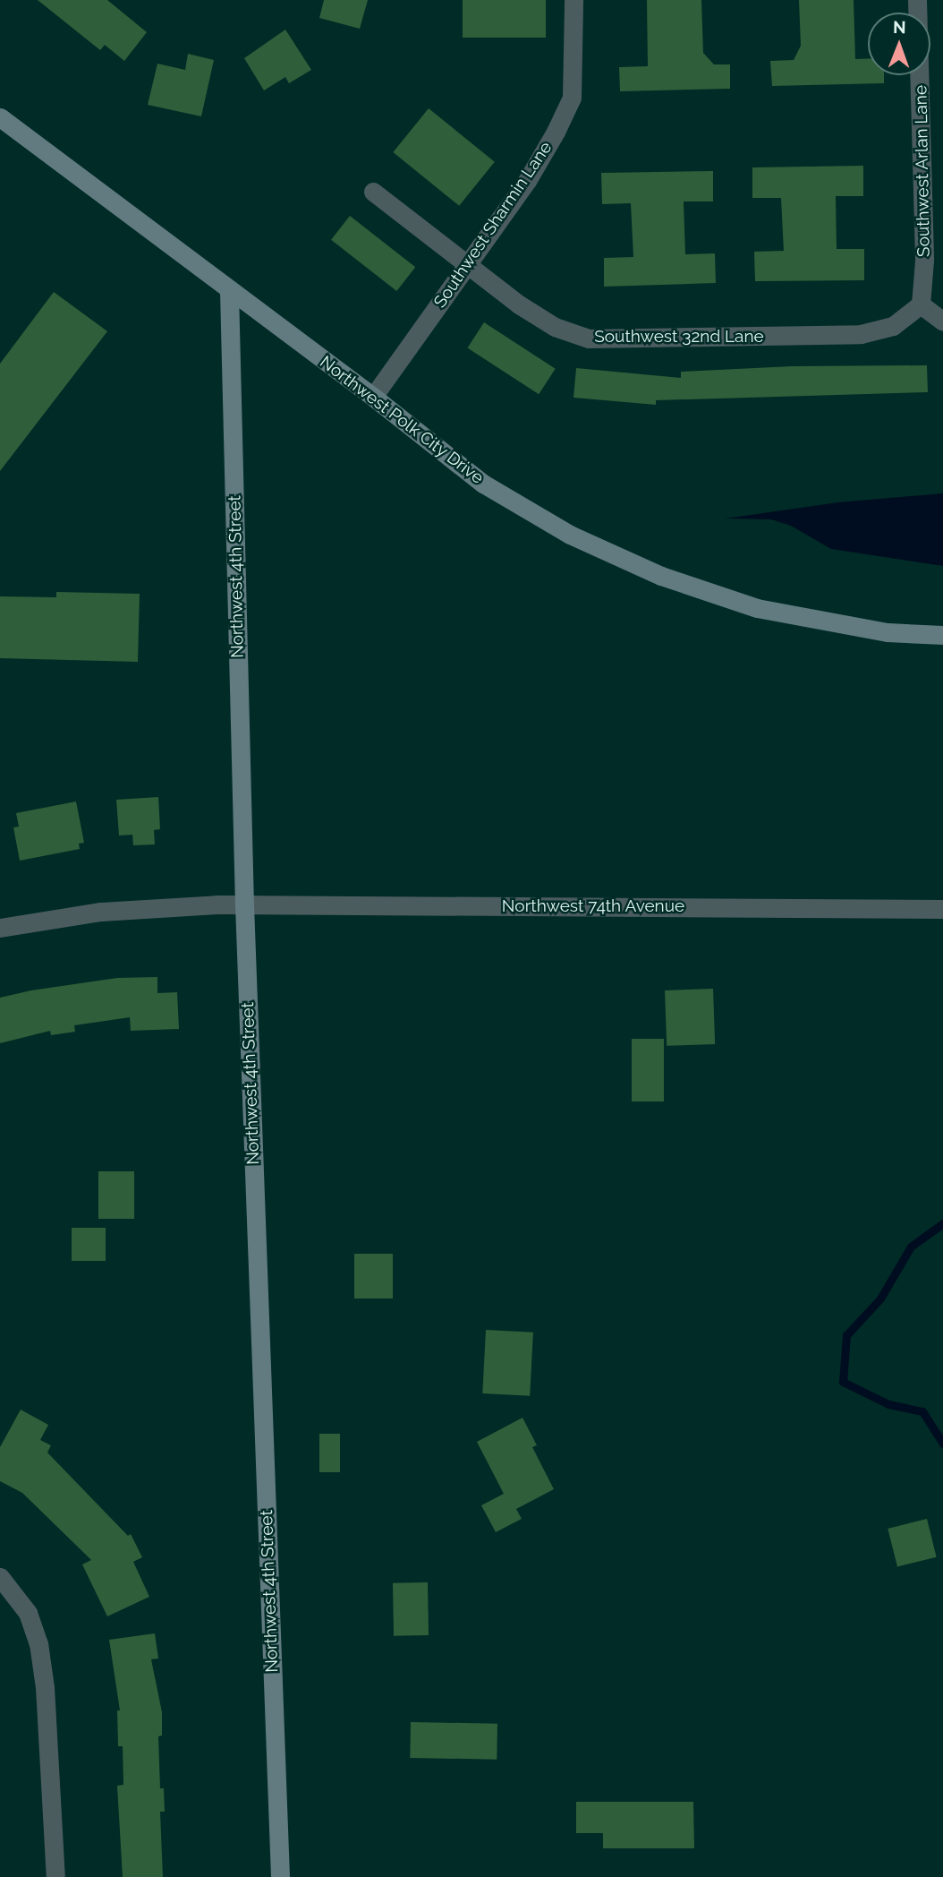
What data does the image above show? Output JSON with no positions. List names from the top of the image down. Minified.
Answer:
{"streets":{"street":["Southwest Arlan Lane","Southwest Sharmin Lane","Southwest 32nd Lane","Northwest Polk City Drive","Northwest 4th Street","Northwest 74th Avenue"]},"crossings":[["Southwest Arlan Lane","Southwest 32nd Lane"],["Southwest Sharmin Lane","Southwest 32nd Lane"],["Southwest Sharmin Lane","Northwest Polk City Drive"],["Northwest Polk City Drive","Northwest 4th Street"],["Northwest 4th Street","Northwest 74th Avenue"]],"north":"top"}
